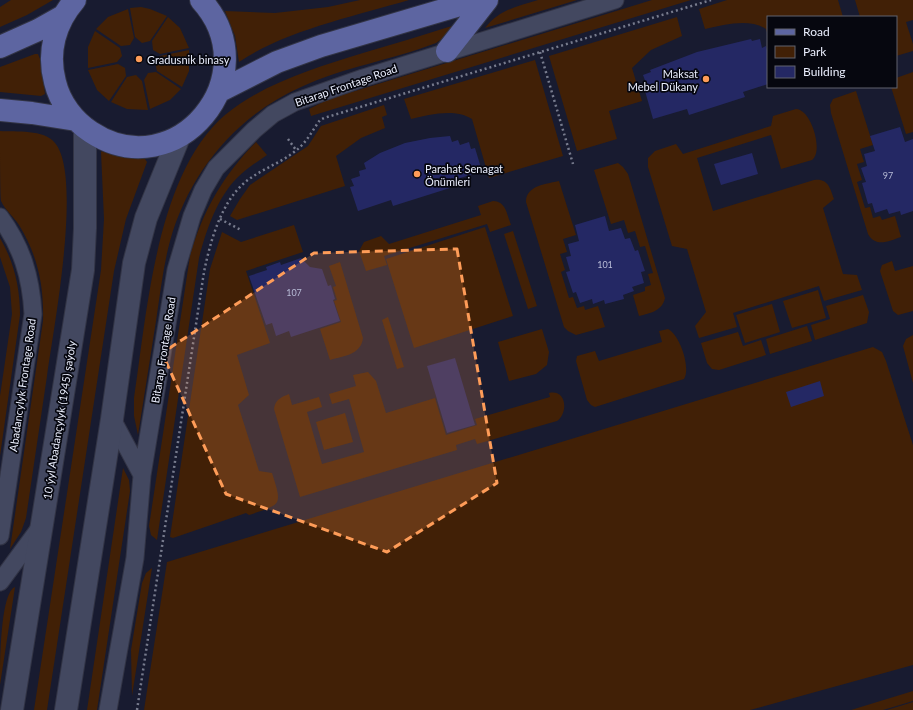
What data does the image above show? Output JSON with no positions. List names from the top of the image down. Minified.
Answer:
{"streets":{"main road":["10 ýyl Abadançylyk (1945) şaýoly"],"street":["Bitarap Frontage Road","Abadancylyk Frontage Road"]},"places":["Gradusnik binasy","Maksat Mebel Dükany","Parahat Senagat Önümleri"],"house_numbers":["97","101","107"],"legend":["Road","Park","Building"]}
